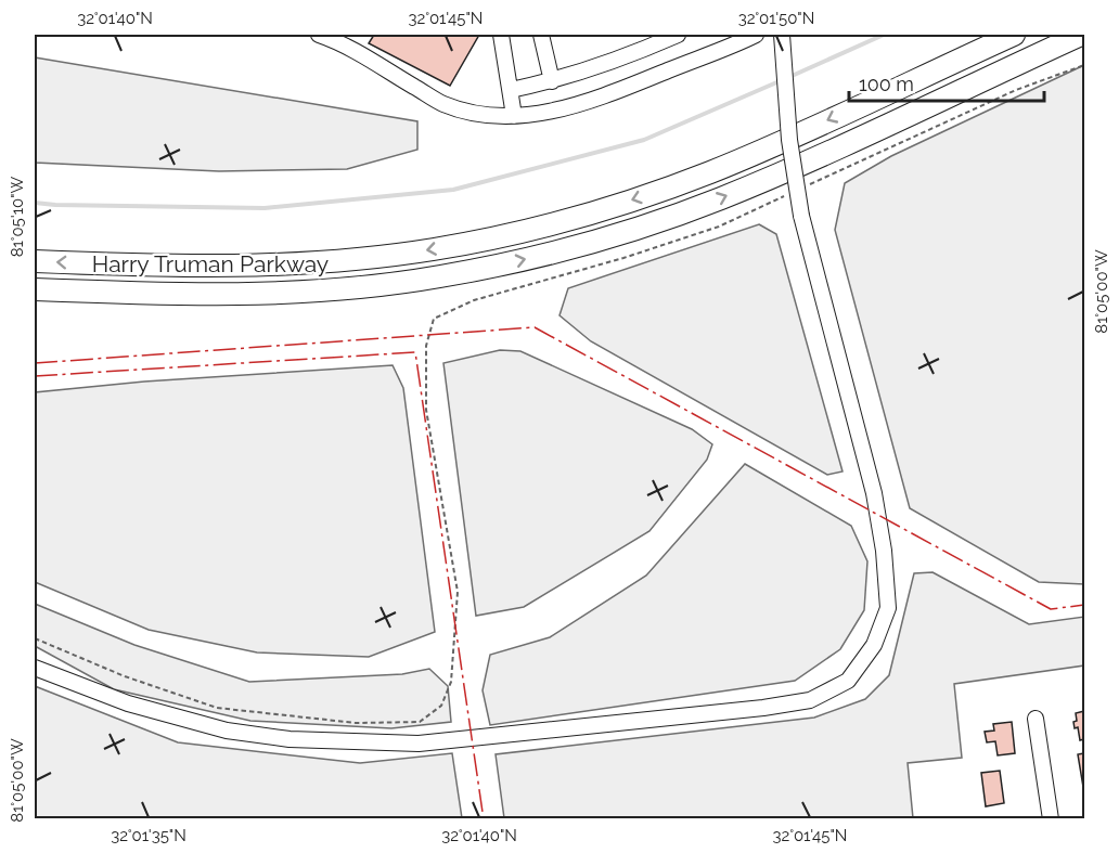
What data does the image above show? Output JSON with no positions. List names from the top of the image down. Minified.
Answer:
{"streets":{"highway":["Harry Truman Parkway"]},"scale_bar":"100 m","coordinates":["32°01'40\"N","32°01'45\"N","32°01'50\"N","81°05'10\"W","81°05'00\"W","32°01'35\"N"]}
